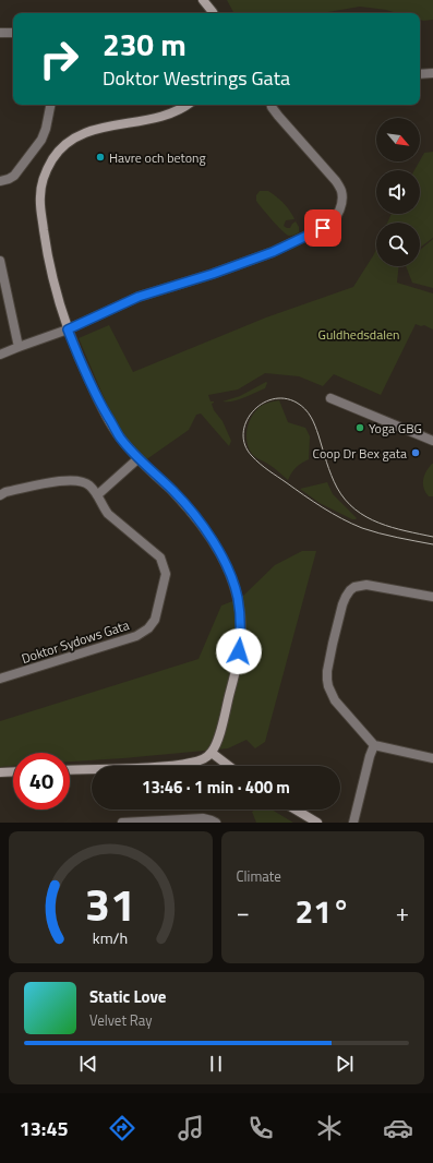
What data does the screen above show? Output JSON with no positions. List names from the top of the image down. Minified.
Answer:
{"streets":{"street":["Doktor Sydows Gata"]},"parks":["Guldhedsdalen"],"places":["Havre och betong","Yoga GBG","Coop Dr Bex gata"],"north":"bottom right","page":{"turn":["230 m","Doktor Westrings Gata"],"limit":"40","trip":"13:46 · 1 min · 400 m","tile":"Climate","heat":["−","21°","+"],"song":["Static Love","Velvet Ray"],"tabs":"13:45","gauge":["31","km/h"]}}
